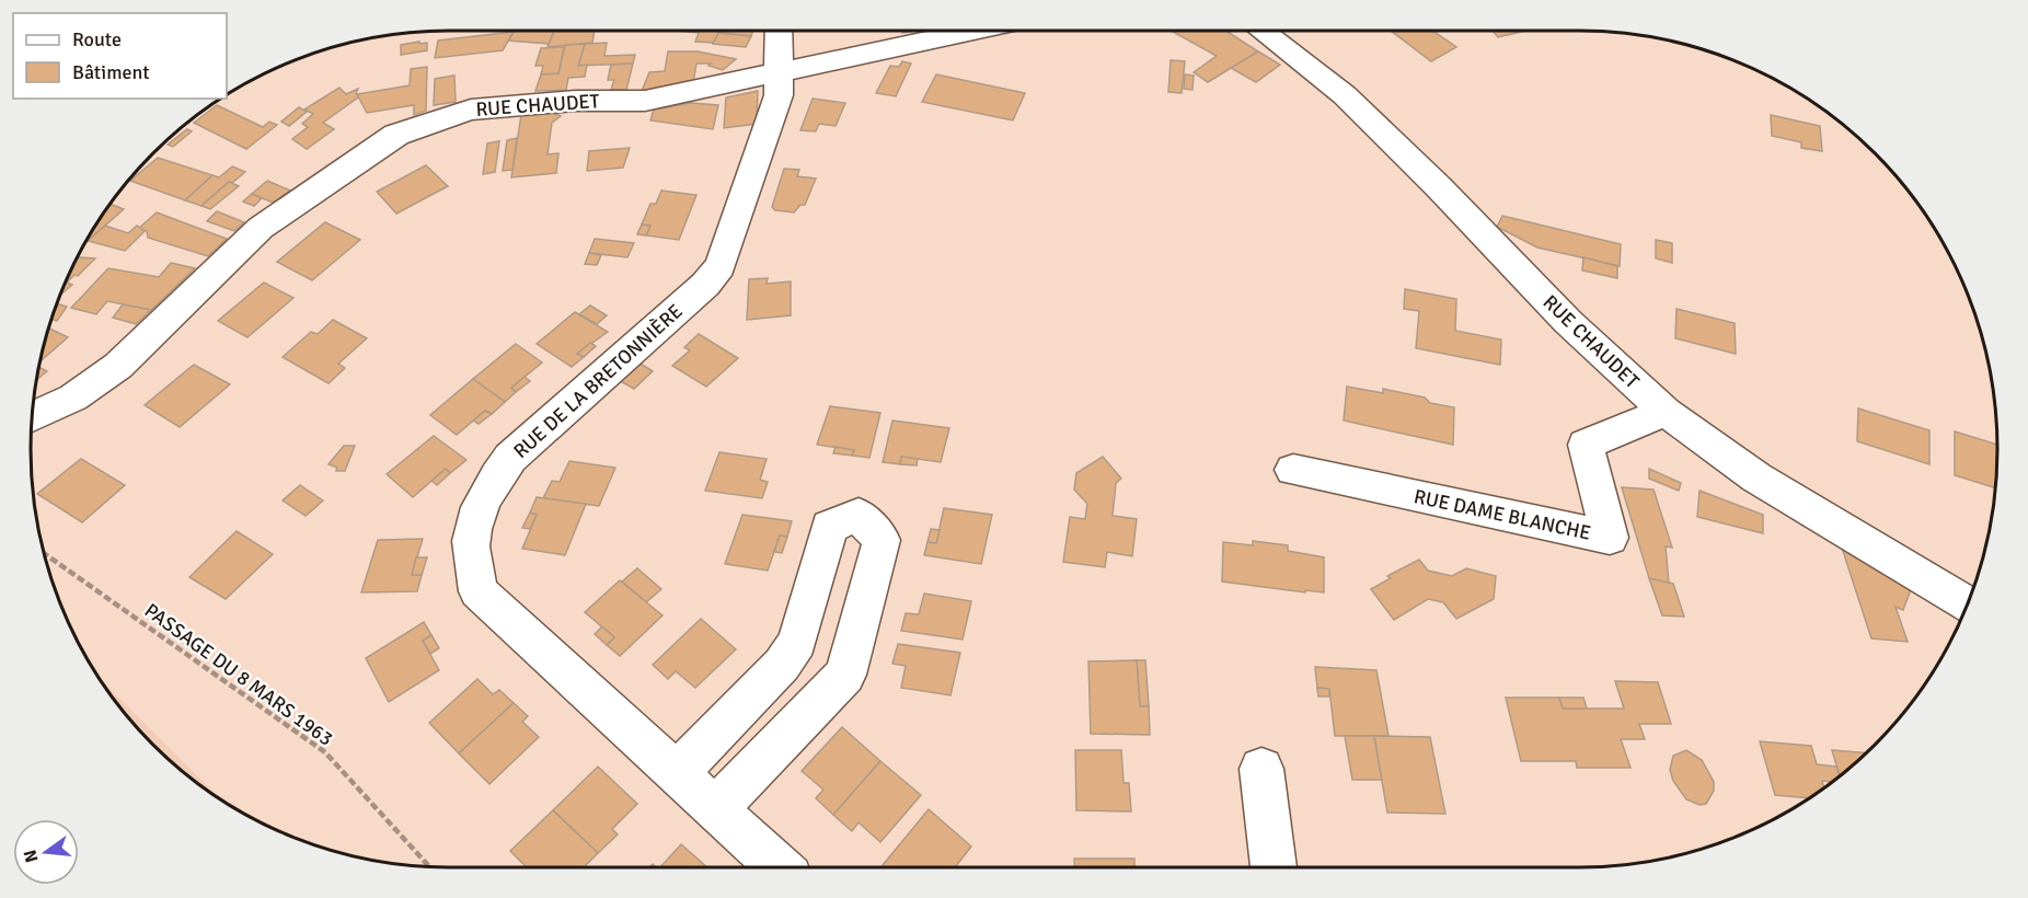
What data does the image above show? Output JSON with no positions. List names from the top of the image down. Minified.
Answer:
{"streets":{"street":["RUE CHAUDET","RUE DE LA BRETONNIÈRE","RUE DAME BLANCHE"],"path":["PASSAGE DU 8 MARS 1963"]},"crossings":[["RUE CHAUDET","RUE DE LA BRETONNIÈRE"],["RUE CHAUDET","RUE DAME BLANCHE"]],"legend":["Route","Bâtiment"],"north":"left"}
